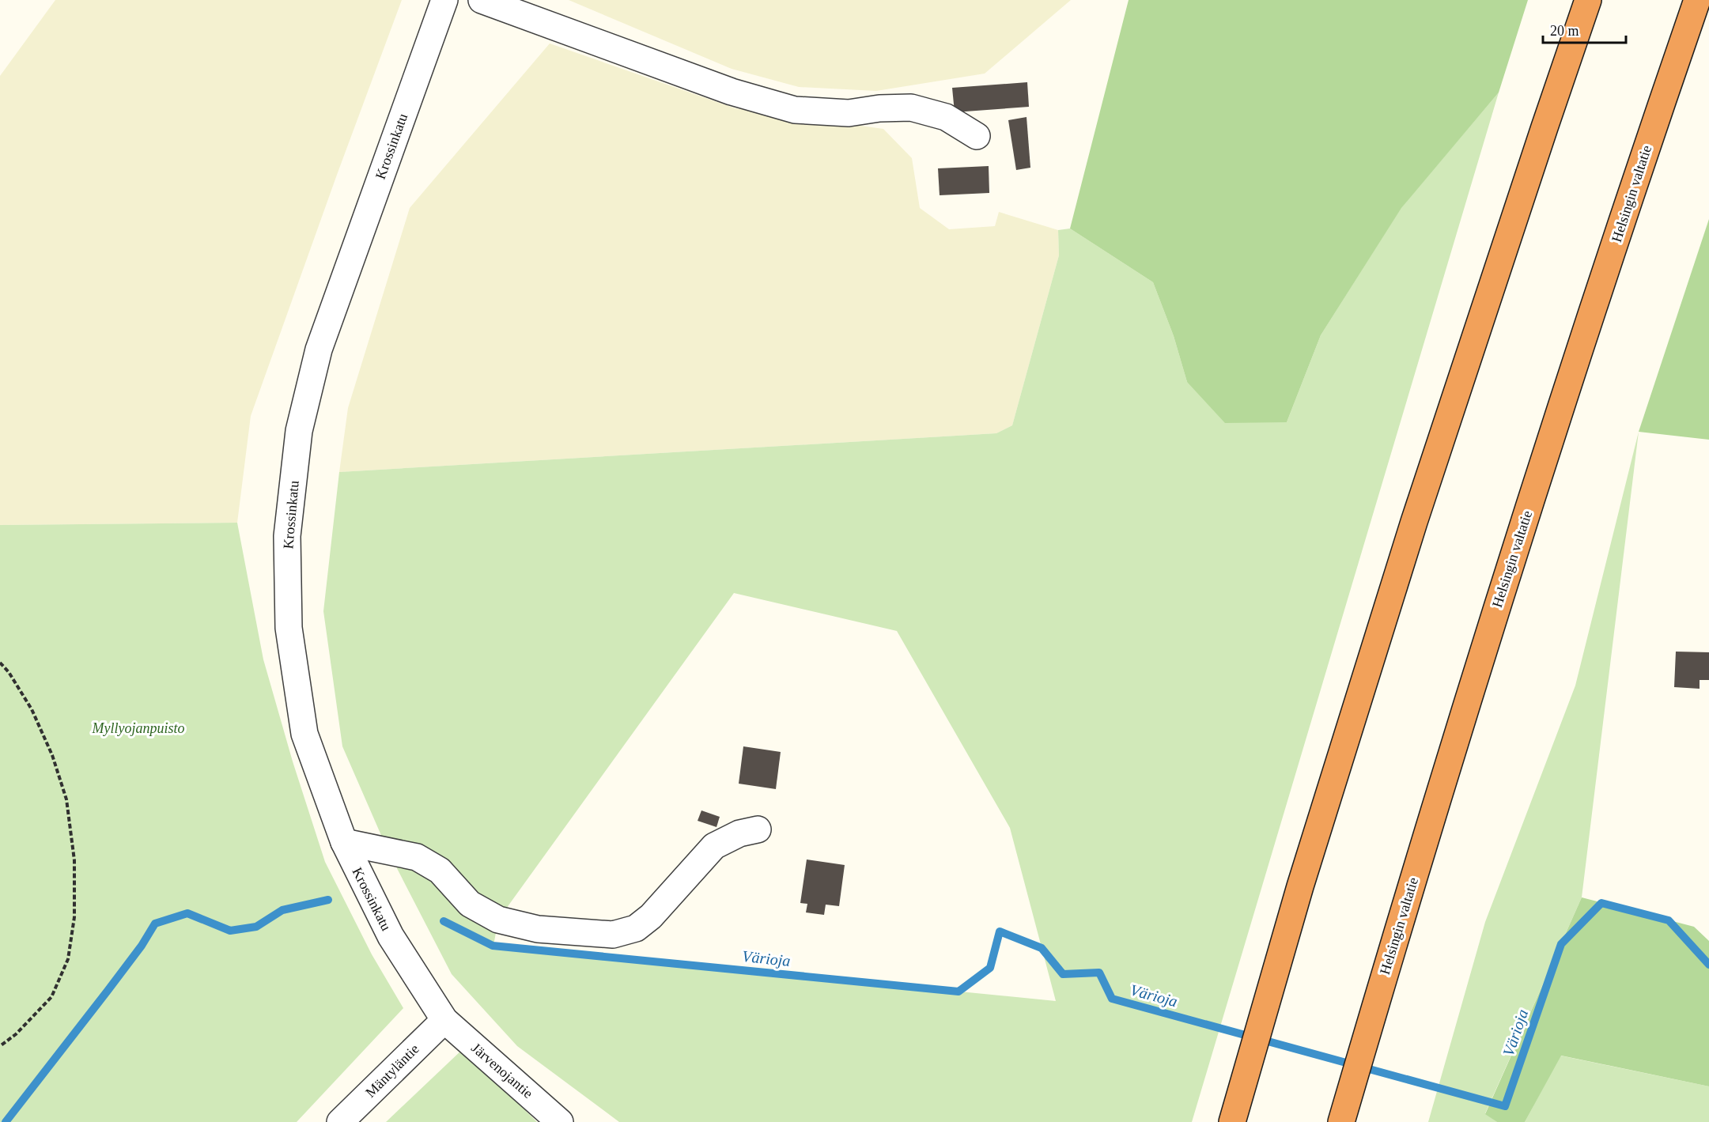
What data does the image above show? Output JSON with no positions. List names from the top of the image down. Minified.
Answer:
{"streets":{"highway":["Helsingin valtatie"],"street":["Krossinkatu","Mäntyläntie","Järvenojantie"]},"crossings":[["Krossinkatu","Mäntyläntie"],["Krossinkatu","Järvenojantie"],["Mäntyläntie","Järvenojantie"]],"water":["Värioja"],"parks":["Myllyojanpuisto"],"scale_bar":"20 m"}
